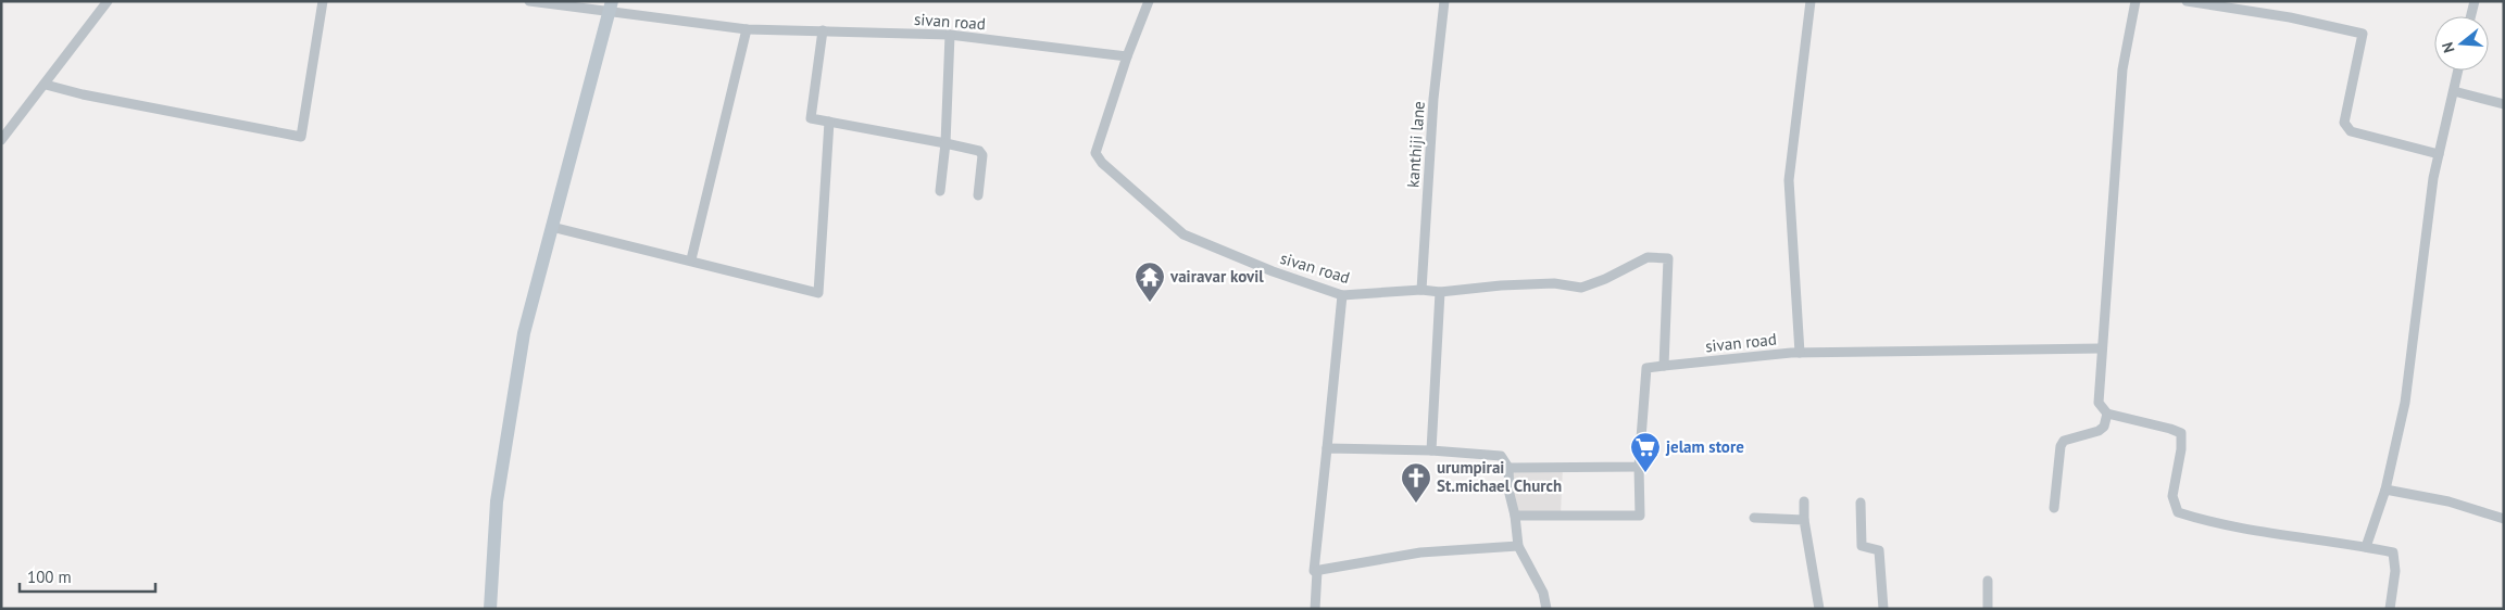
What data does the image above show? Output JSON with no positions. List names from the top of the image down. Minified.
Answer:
{"streets":{"street":["sivan road","kanthiji lane"]},"crossings":[["sivan road","kanthiji lane"]],"places":{"temple":["vairavar kovil"],"supermarket":["jelam store"],"church":["urumpirai St.michael Church"]},"scale_bar":"100 m","north":"left"}
